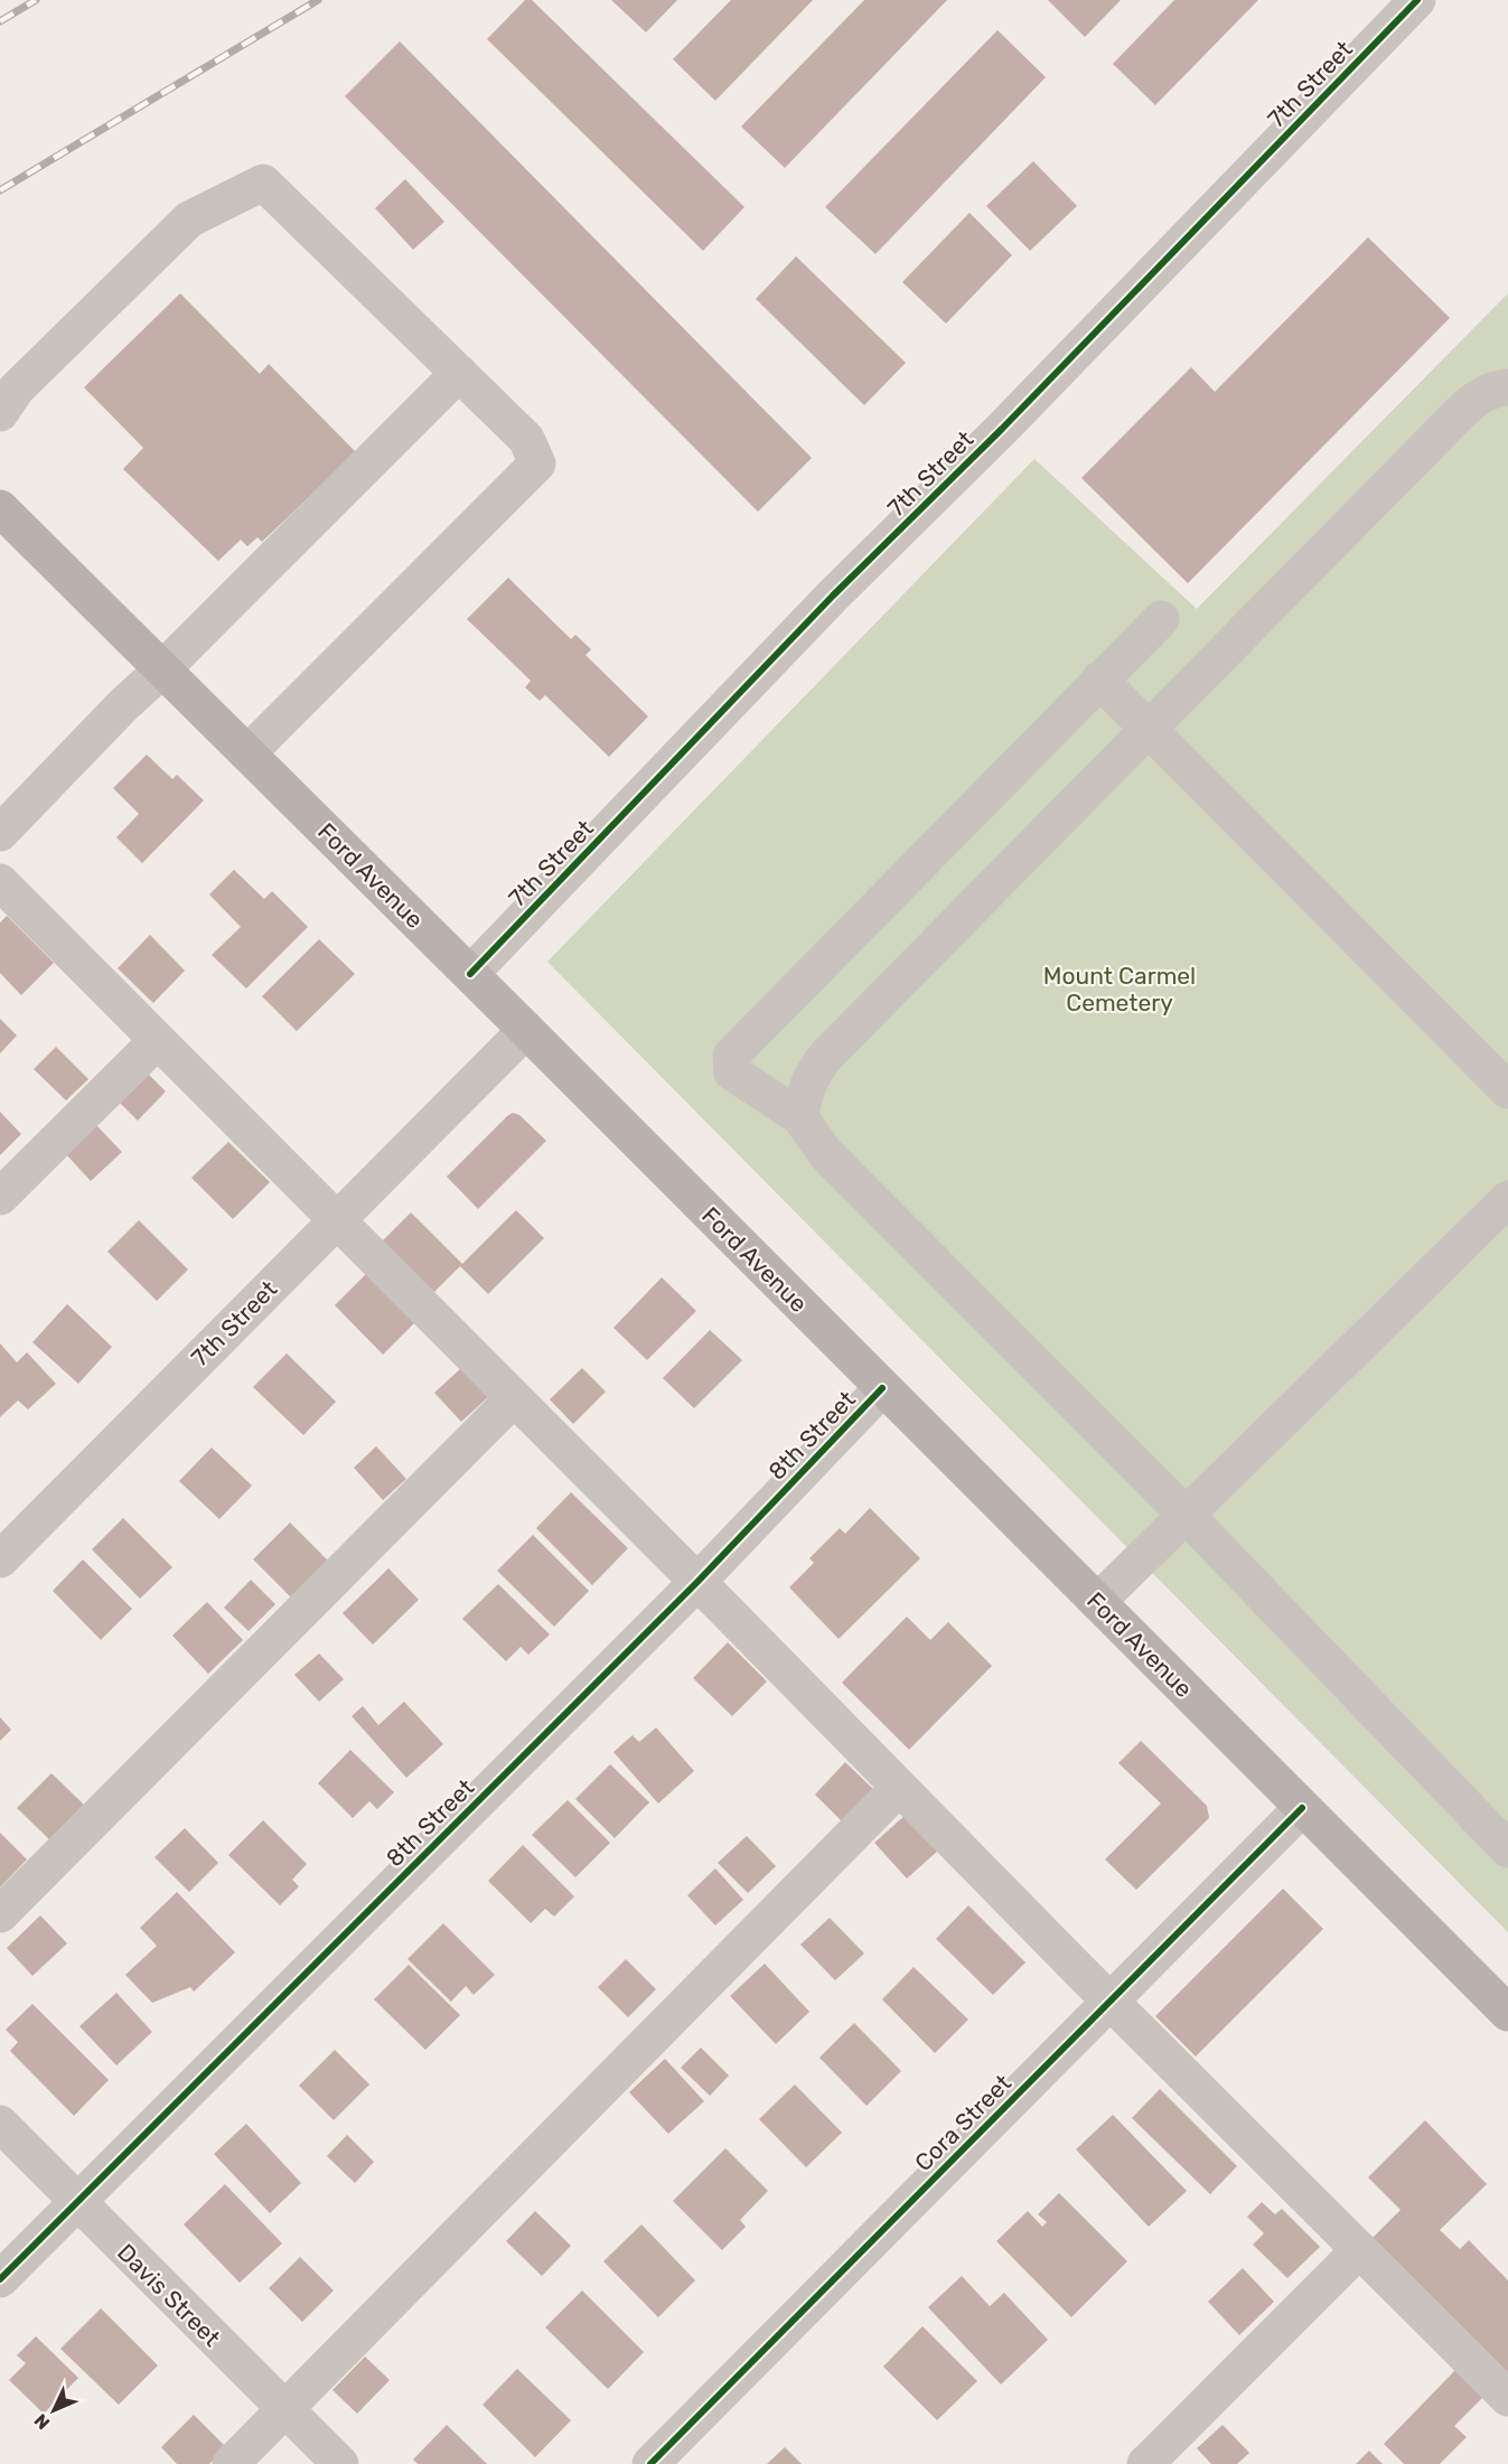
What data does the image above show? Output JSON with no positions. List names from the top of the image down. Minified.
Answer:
{"streets":{"main road":["Ford Avenue"],"street":["7th Street","8th Street","Cora Street","Davis Street"]},"crossings":[["7th Street","Ford Avenue"],["Ford Avenue","8th Street"],["Ford Avenue","Cora Street"],["8th Street","Davis Street"]],"parks":["Mount Carmel Cemetery"],"north":"bottom left"}
